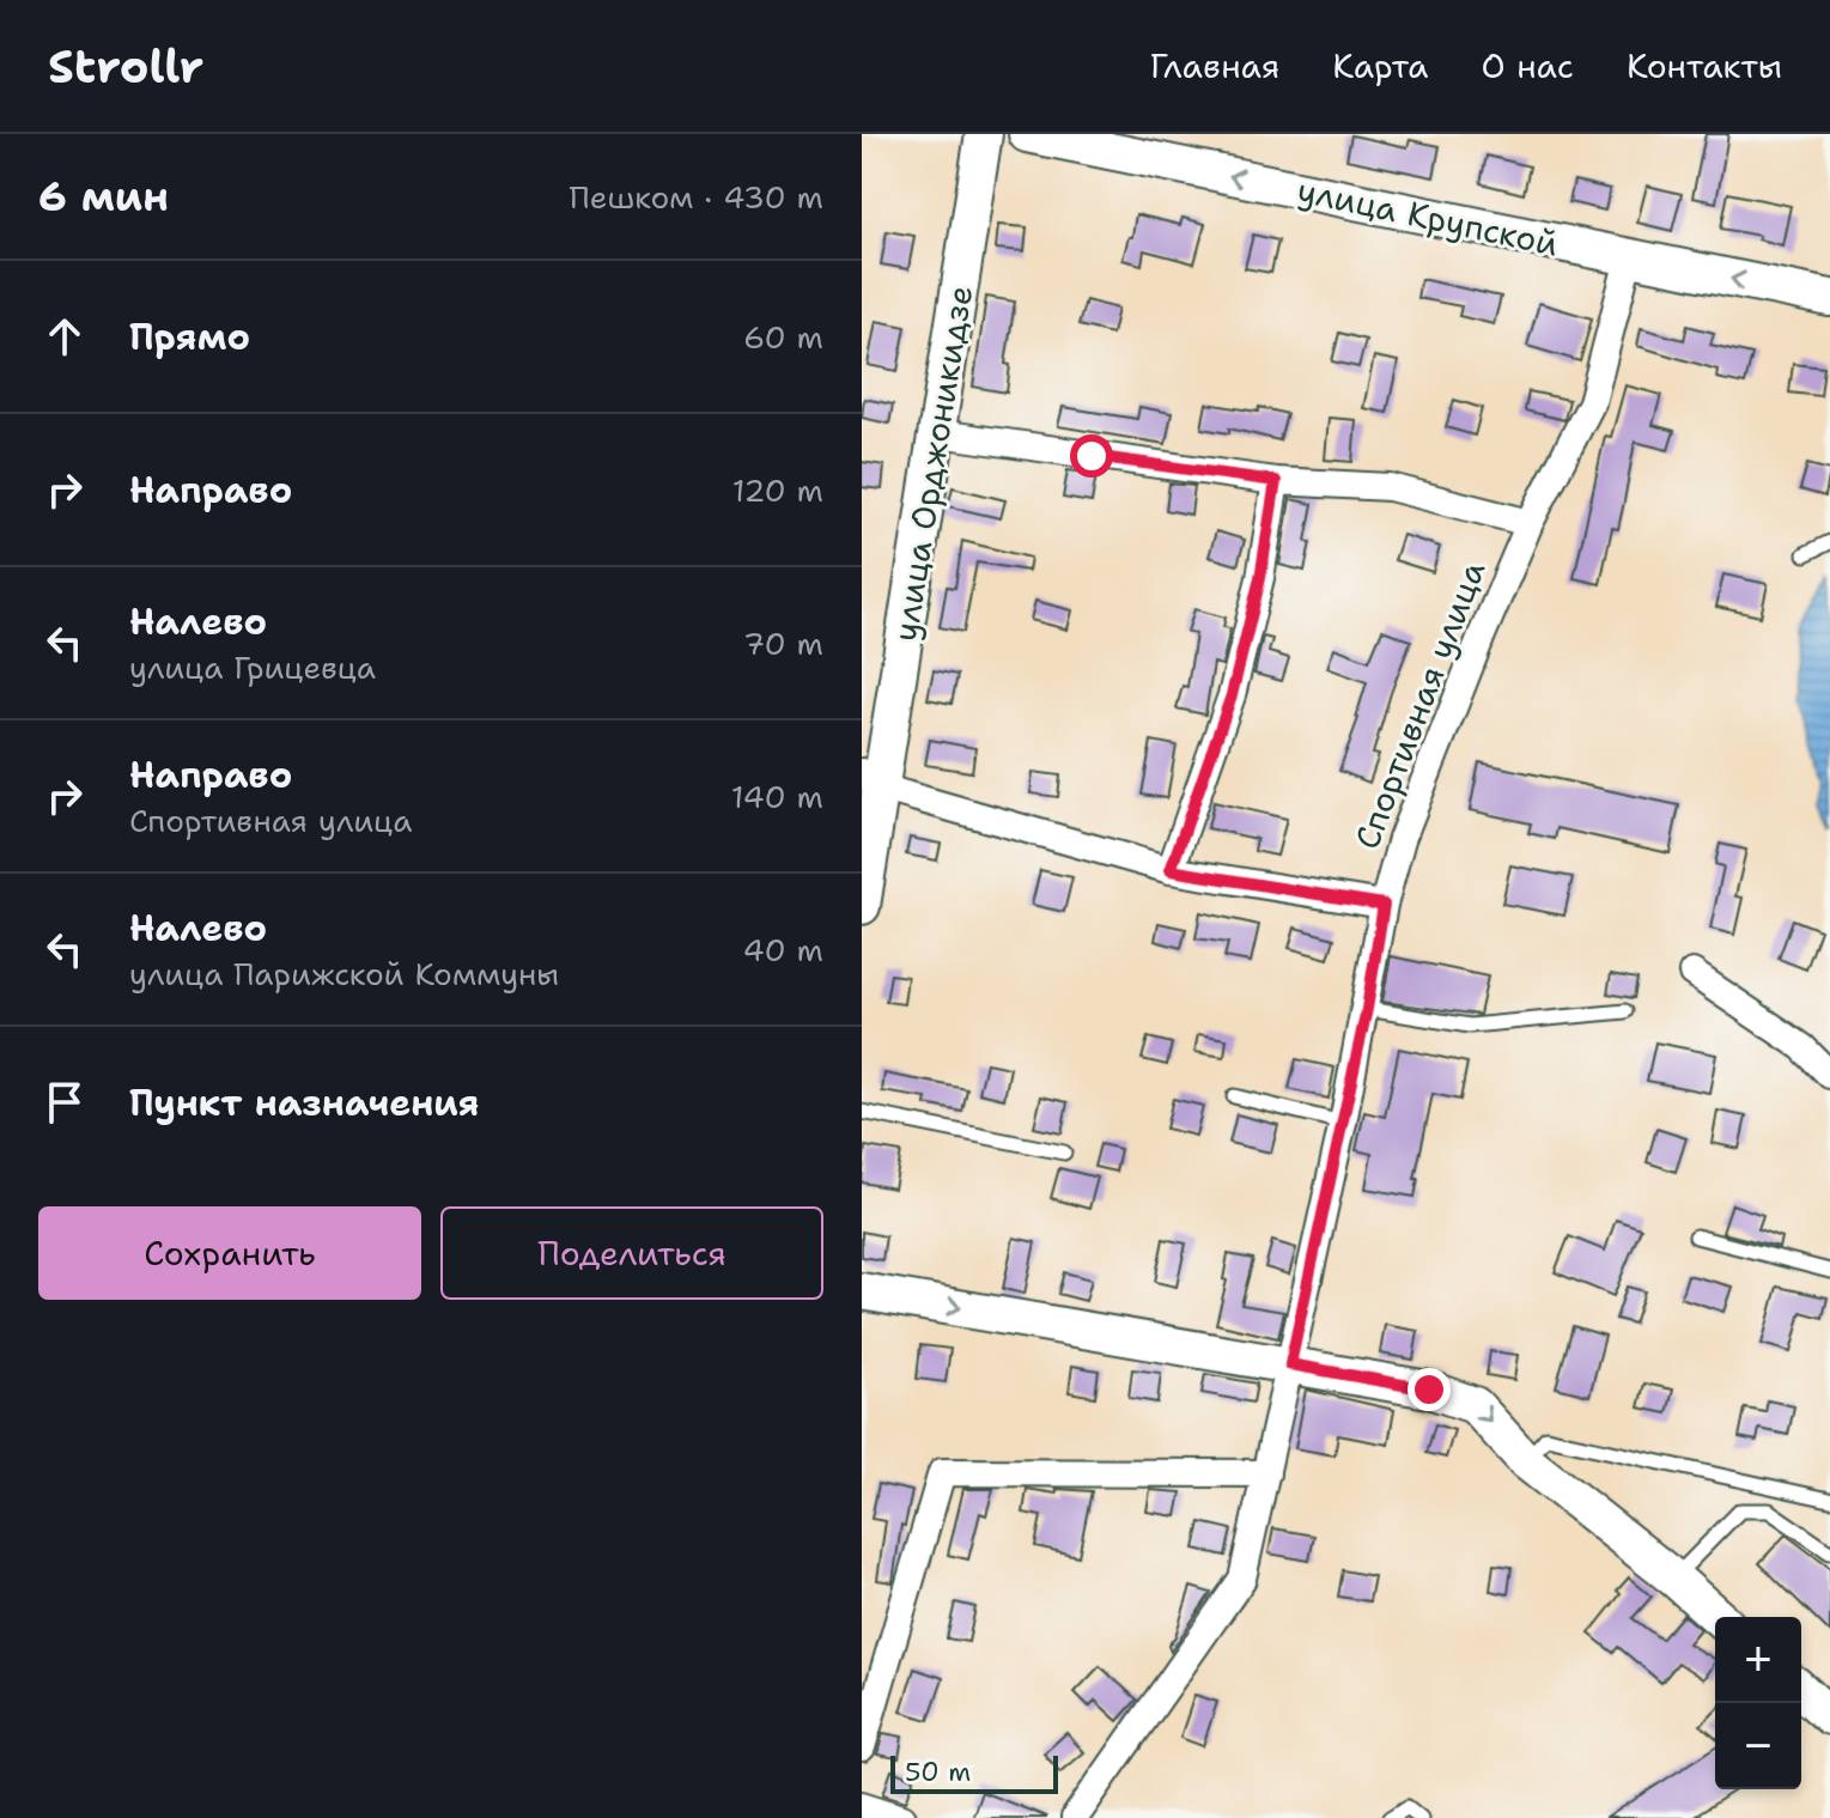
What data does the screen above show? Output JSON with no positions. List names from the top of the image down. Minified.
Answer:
{"streets":{"street":["улица Крупской","улица Орджоникидзе","Спортивная улица"]},"crossings":[["улица Крупской","Спортивная улица"]],"scale_bar":"50 m","page":{"header":"Strollr","nav":["Главная","Карта","О нас","Контакты"],"heading":["6 мин","Пешком · 430 m"],"list":[["Прямо","60 m"],["Направо","120 m"],["Налево","улица Грицевца","70 m"],["Направо","Спортивная улица","140 m"],["Налево","улица Парижской Коммуны","40 m"],"Пункт назначения"],"buttons":["Сохранить","Поделиться"],"map_buttons":["+","−"],"scale":"50 m"}}
